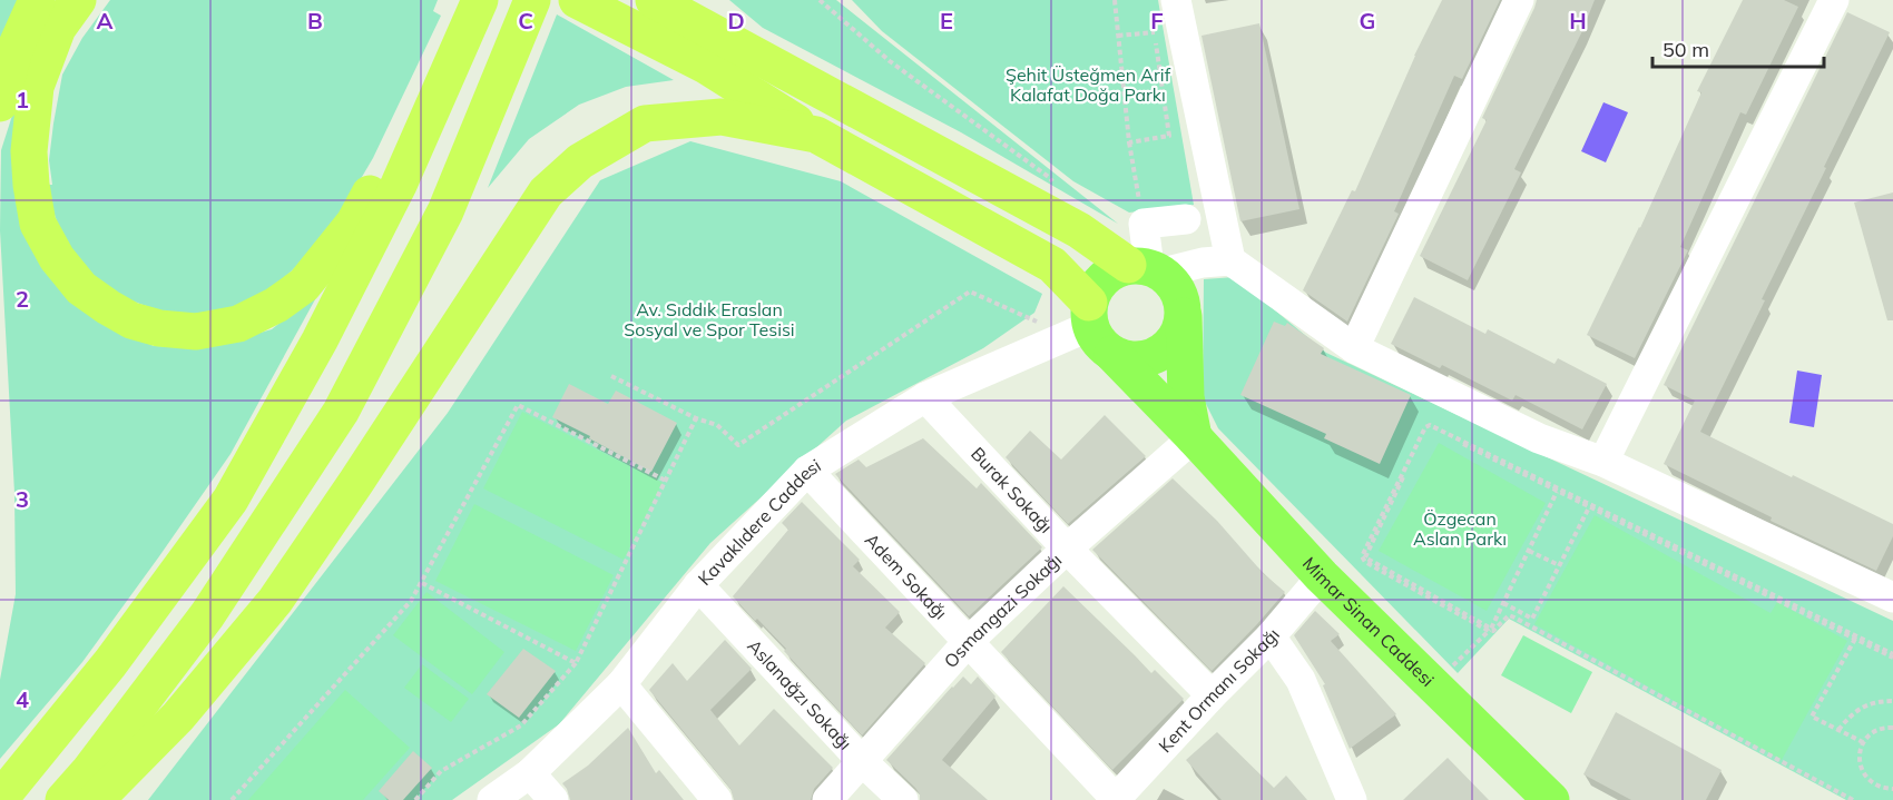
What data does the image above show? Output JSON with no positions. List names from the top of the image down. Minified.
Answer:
{"streets":{"main road":["Mimar Sinan Caddesi"],"street":["Burak Sokağı","Kavaklıdere Caddesi","Adem Sokağı","Osmangazi Sokağı","Kent Ormanı Sokağı","Aslanağzı Sokağı"]},"crossings":[["Burak Sokağı","Kavaklıdere Caddesi"],["Burak Sokağı","Osmangazi Sokağı"],["Burak Sokağı","Kent Ormanı Sokağı"],["Kavaklıdere Caddesi","Adem Sokağı"],["Kavaklıdere Caddesi","Mimar Sinan Caddesi"],["Kavaklıdere Caddesi","Aslanağzı Sokağı"],["Adem Sokağı","Osmangazi Sokağı"],["Adem Sokağı","Kent Ormanı Sokağı"],["Osmangazi Sokağı","Mimar Sinan Caddesi"],["Osmangazi Sokağı","Aslanağzı Sokağı"],["Mimar Sinan Caddesi","Kent Ormanı Sokağı"]],"parks":["Şehit Üsteğmen Arif Kalafat Doğa Parkı","Av. Sıddık Eraslan Sosyal ve Spor Tesisi","Özgecan Aslan Parkı"],"scale_bar":"50 m","grid":{"columns":["A","B","C","D","E","F","G","H"],"rows":["1","2","3","4"]}}
